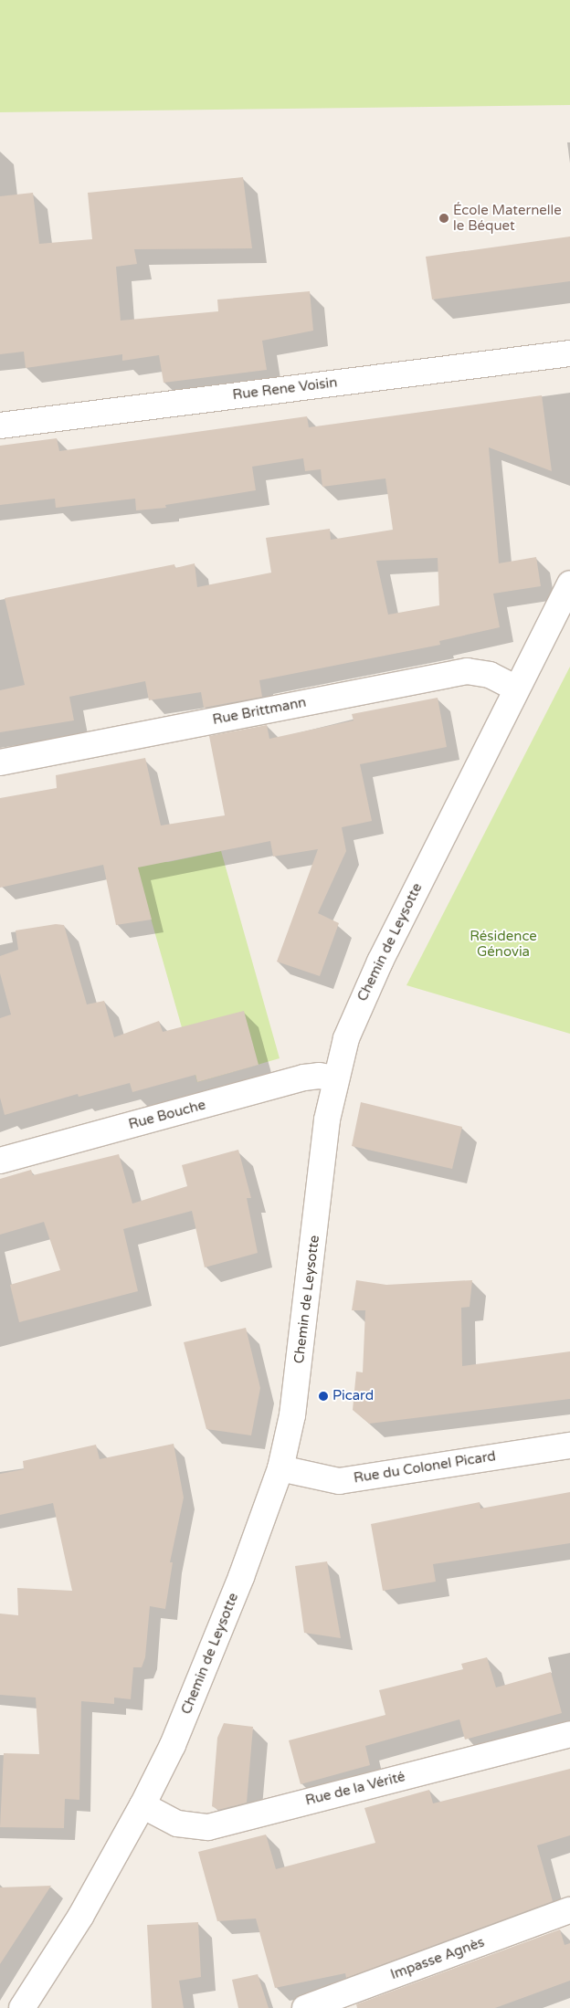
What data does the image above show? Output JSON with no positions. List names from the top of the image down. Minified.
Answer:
{"streets":{"street":["Rue Rene Voisin","Rue Brittmann","Chemin de Leysotte","Rue Bouche","Rue du Colonel Picard","Rue de la Vérité","Impasse Agnès"]},"crossings":[["Rue Brittmann","Chemin de Leysotte"],["Chemin de Leysotte","Rue Bouche"],["Chemin de Leysotte","Rue du Colonel Picard"],["Chemin de Leysotte","Rue de la Vérité"]],"parks":["Résidence Génovia"],"places":["École Maternelle le Béquet","Picard"]}
